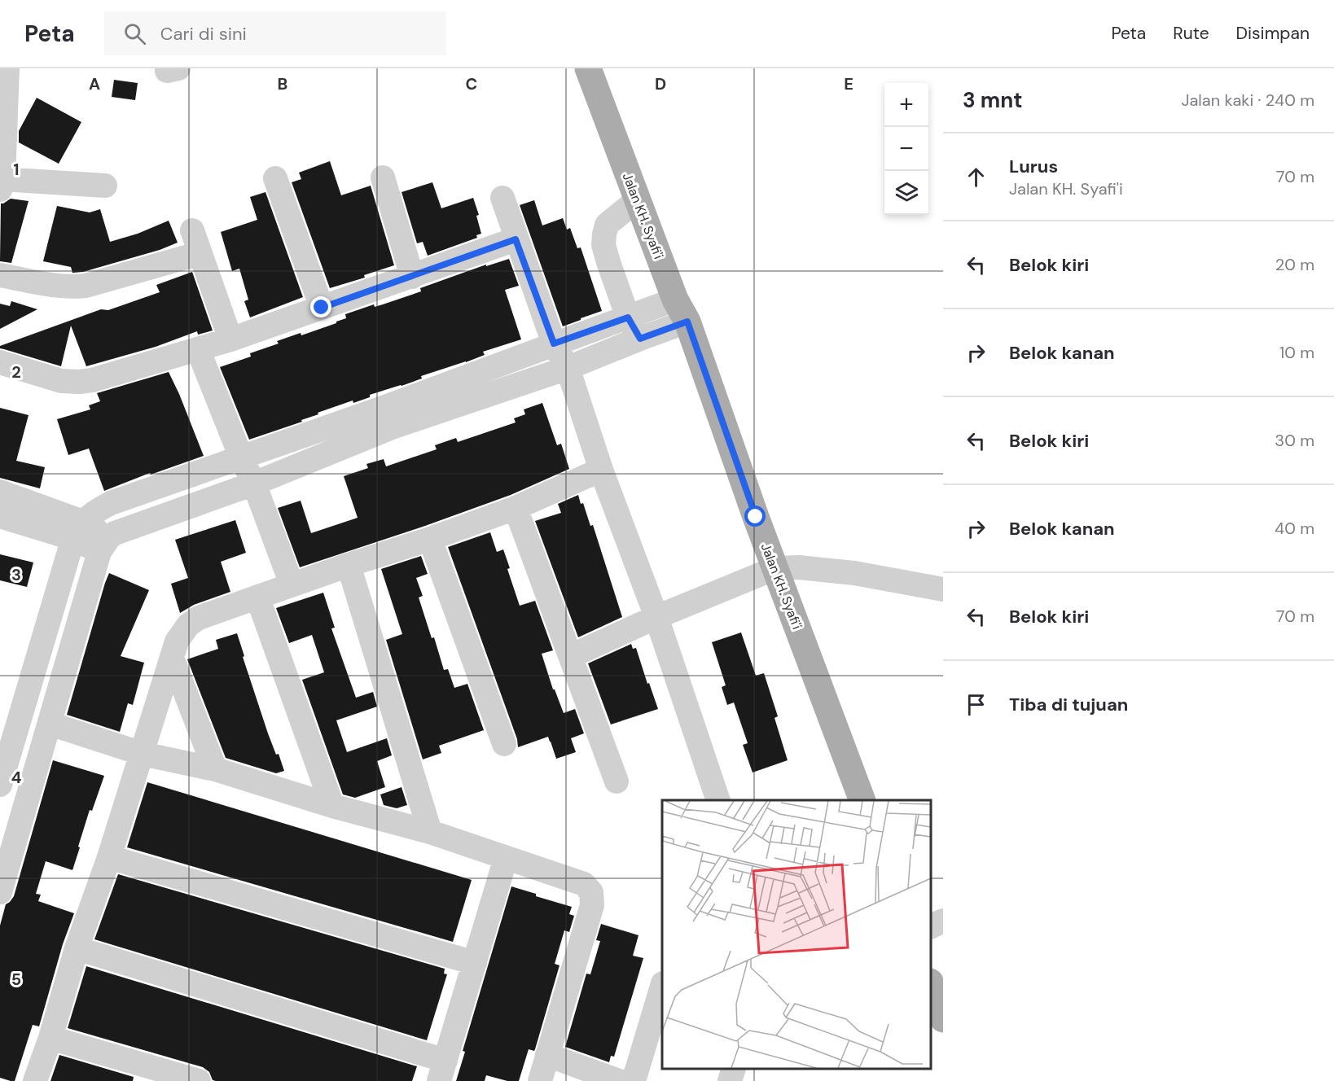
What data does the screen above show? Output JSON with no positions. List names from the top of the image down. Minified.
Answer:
{"streets":{"main road":["Jalan KH. Syafi'i"]},"page":{"header":"Peta","search":"Cari di sini","nav":["Peta","Rute","Disimpan"],"heading":["3 mnt","Jalan kaki · 240 m"],"map_buttons":["+","−"],"list":[["Lurus","Jalan KH. Syafi'i","70 m"],["Belok kiri","20 m"],["Belok kanan","10 m"],["Belok kiri","30 m"],["Belok kanan","40 m"],["Belok kiri","70 m"],"Tiba di tujuan"]},"grid":{"columns":["A","B","C","D","E"],"rows":["1","2","3","4","5"]}}
